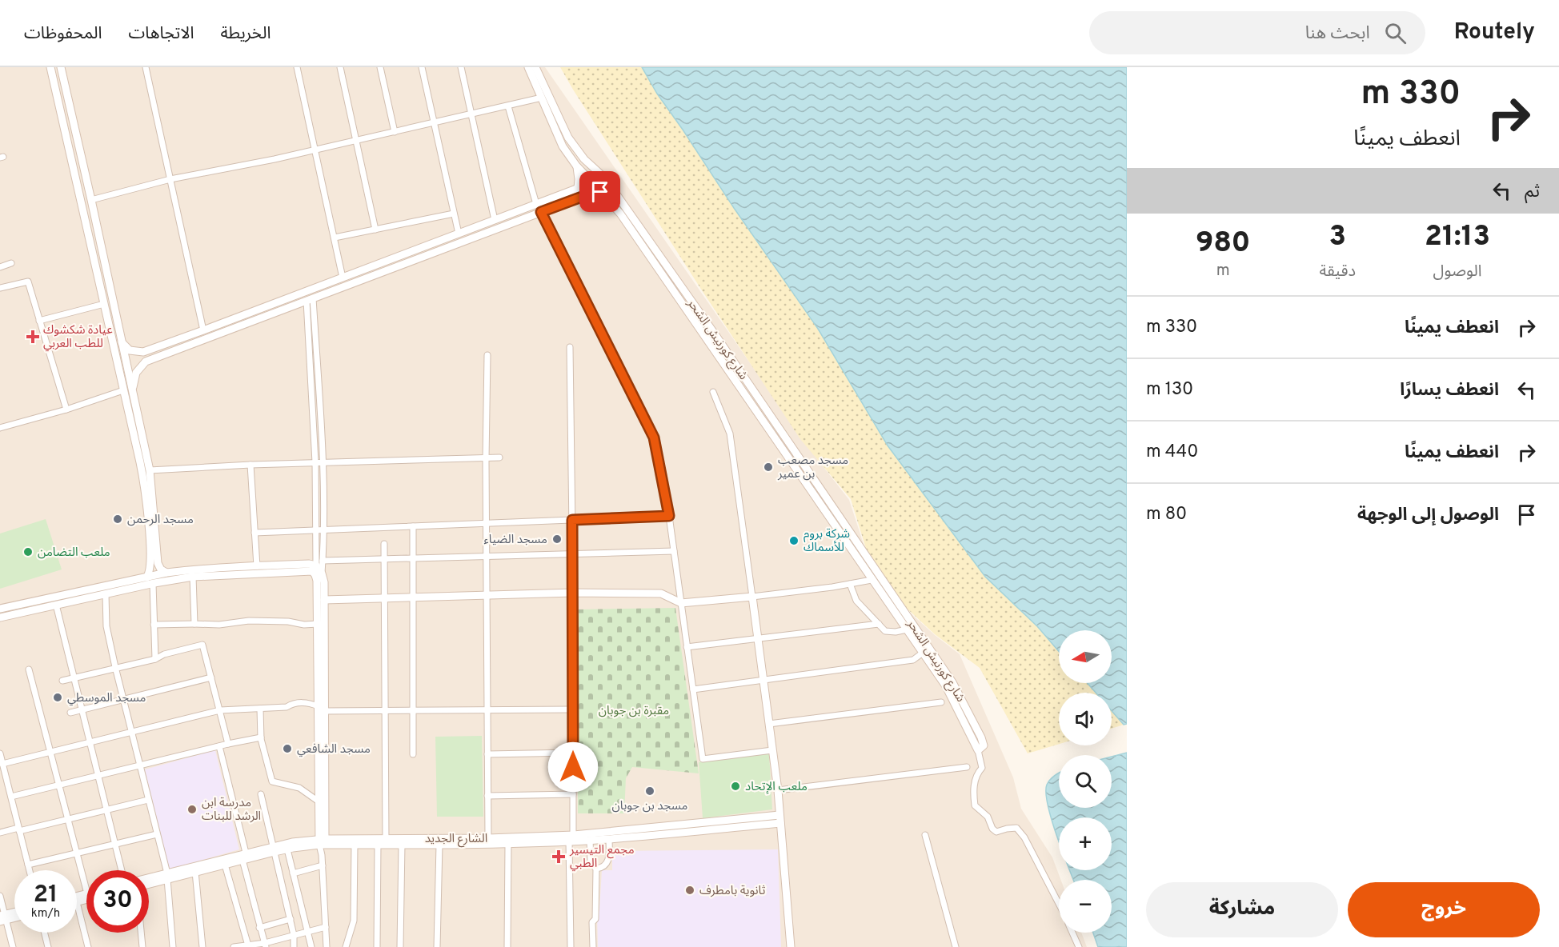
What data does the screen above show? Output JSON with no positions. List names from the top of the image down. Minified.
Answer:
{"streets":{"street":["شارع كورنيش الشحر","الشارع الجديد"]},"parks":["مقبرة بن جوبان"],"places":{"health":["عيادة شكشوك للطب العربي","مجمع التيسير الطبي"],"other":["مسجد مصعب بن عمير","مسجد الرحمن","مسجد الضياء","شركة بروم للأسماك","ملعب التضامن","مسجد الموسطي","مسجد الشافعي","ملعب الإتحاد","مسجد بن جوبان","مدرسة ابن الرشد للبنات","ثانوية بامطرف"]},"north":"left","page":{"header":"Routely","search":"ابحث هنا","nav":["الخريطة","الاتجاهات","المحفوظات"],"turn":["330 m","انعطف يمينًا"],"then":"ثم","eta":["21:13","الوصول","3","دقيقة","980","m"],"list":[{"name":"انعطف يمينًا","value":"330 m"},{"name":"انعطف يسارًا","value":"130 m"},{"name":"انعطف يمينًا","value":"440 m"},{"name":"الوصول إلى الوجهة","value":"80 m"}],"map_buttons":["+","−"],"speed":"21 km/h","limit":"30","buttons":["خروج","مشاركة"]}}
